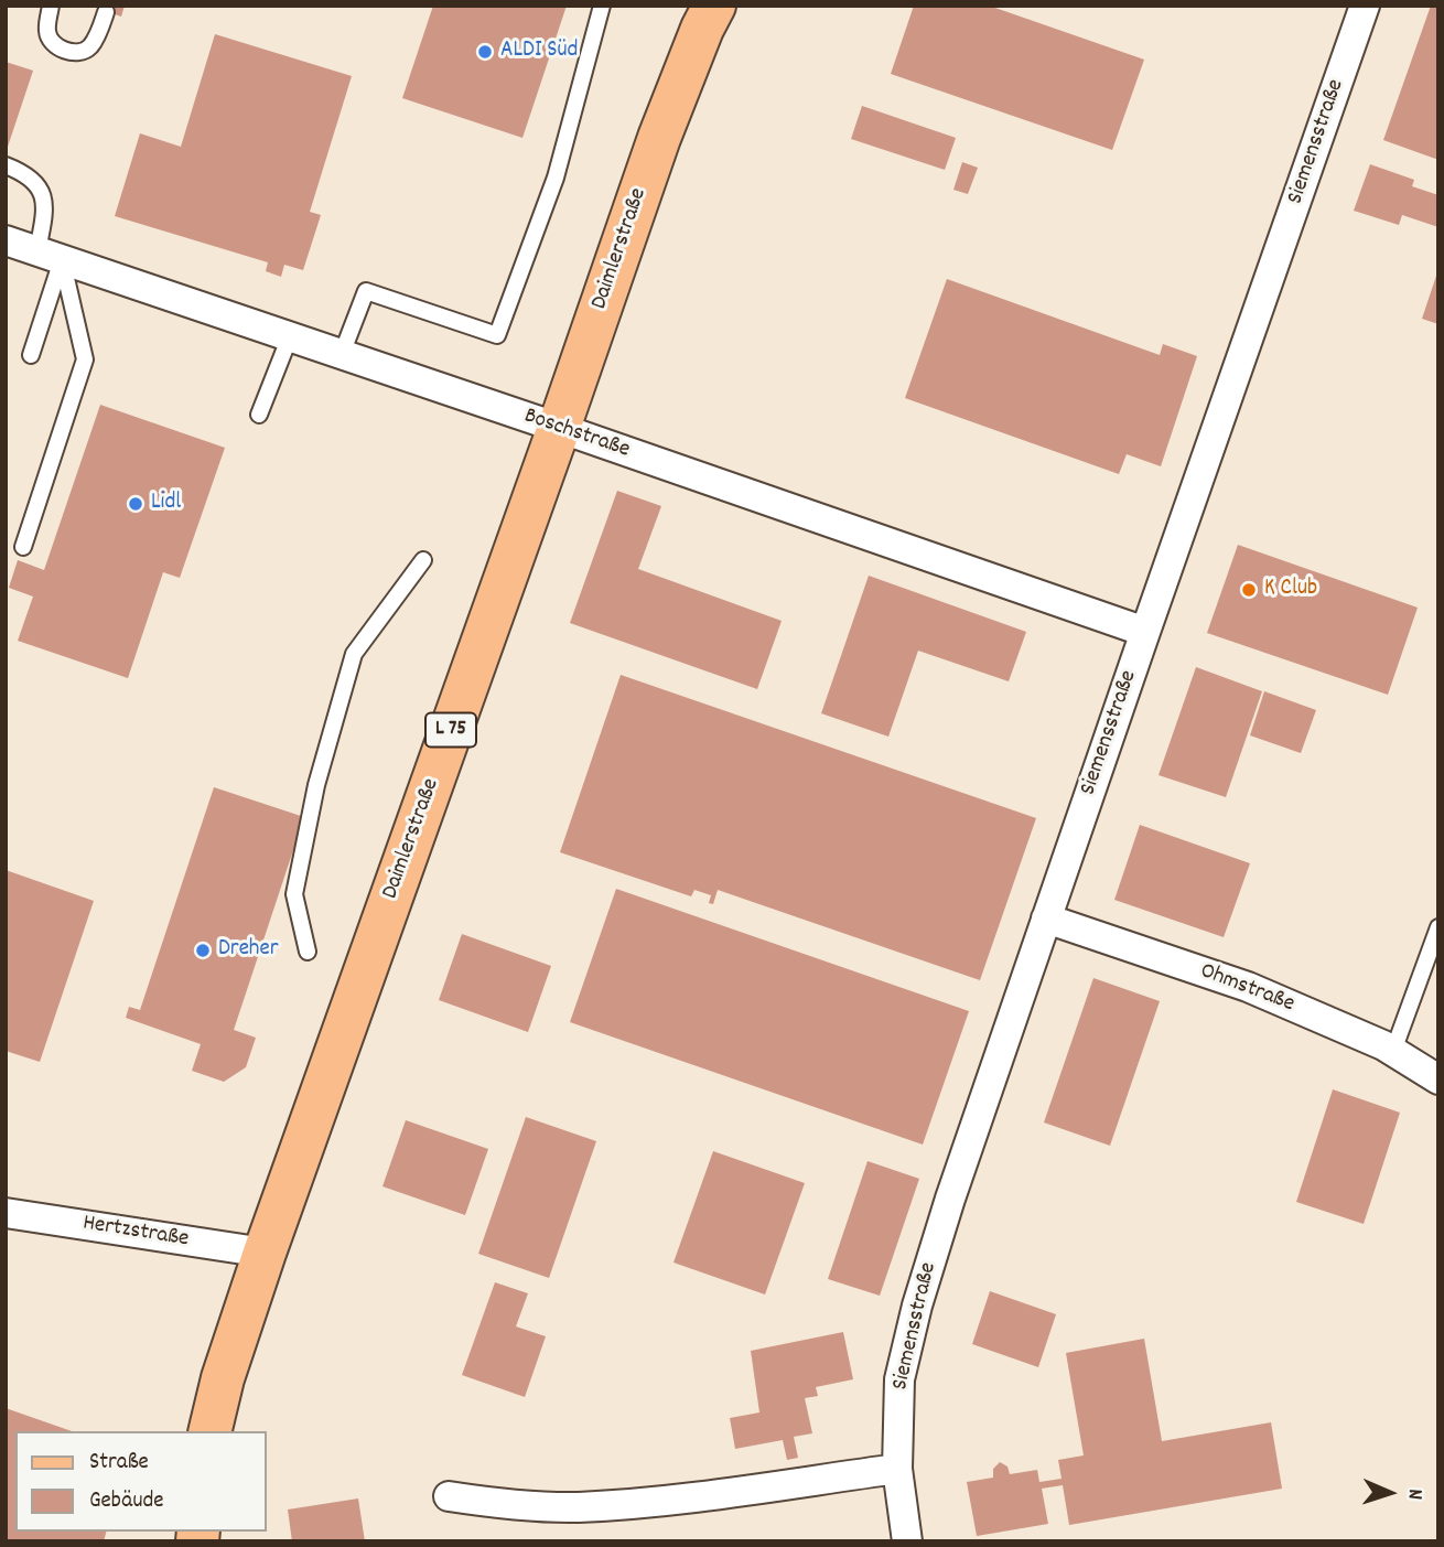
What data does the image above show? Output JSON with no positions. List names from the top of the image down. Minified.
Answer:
{"streets":{"main road":["Daimlerstraße","L 75"],"street":["Siemensstraße","Boschstraße","Ohmstraße","Hertzstraße"]},"crossings":[["Siemensstraße","Boschstraße"],["Siemensstraße","Ohmstraße"],["Daimlerstraße","Boschstraße"],["Daimlerstraße","Hertzstraße"]],"places":["ALDI Süd","Lidl","K Club","Dreher"],"legend":["Straße","Gebäude"],"north":"right"}
